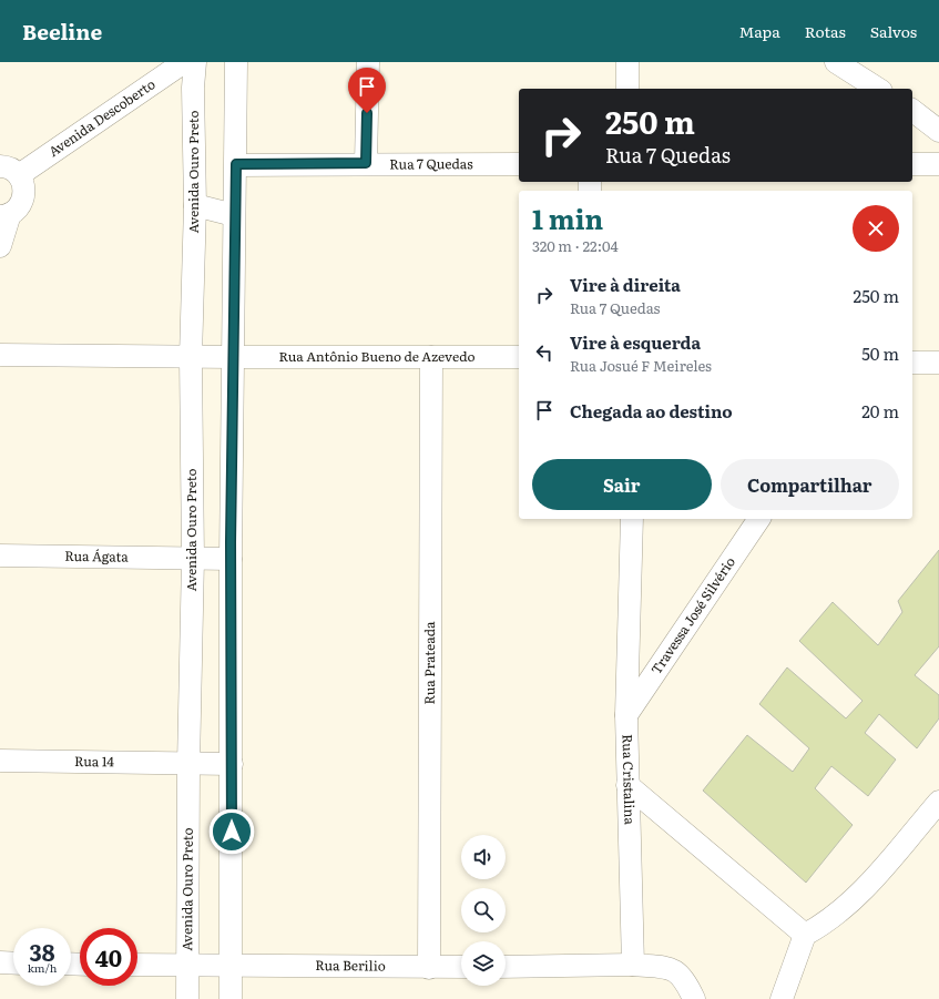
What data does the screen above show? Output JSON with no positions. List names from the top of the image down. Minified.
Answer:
{"streets":{"street":["Avenida Descoberto","Rua 7 Quedas","Avenida Ouro Preto","Rua Antônio Bueno de Azevedo","Rua Ágata","Travessa José Silvério","Rua Prateada","Rua 14","Rua Cristalina","Rua Berilio"]},"crossings":[["Avenida Ouro Preto","Rua Antônio Bueno de Azevedo"],["Avenida Ouro Preto","Rua Ágata"],["Avenida Ouro Preto","Rua 14"],["Avenida Ouro Preto","Rua Berilio"],["Rua Antônio Bueno de Azevedo","Rua Prateada"],["Travessa José Silvério","Rua Cristalina"],["Rua Prateada","Rua Berilio"]],"page":{"header":"Beeline","nav":["Mapa","Rotas","Salvos"],"turn":["250 m","Rua 7 Quedas"],"heading":["1 min","320 m · 22:04"],"list":[{"name":"Vire à direita","note":"Rua 7 Quedas","value":"250 m"},{"name":"Vire à esquerda","note":"Rua Josué F Meireles","value":"50 m"},{"name":"Chegada ao destino","value":"20 m"}],"buttons":["Sair","Compartilhar"],"speed":"38 km/h","limit":"40"}}
